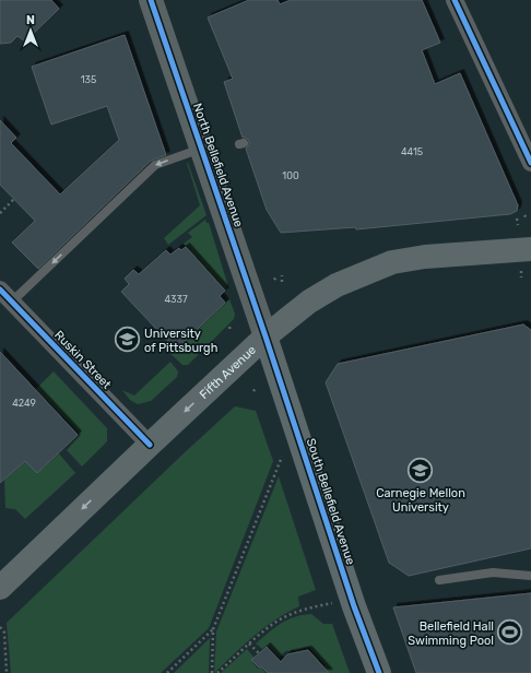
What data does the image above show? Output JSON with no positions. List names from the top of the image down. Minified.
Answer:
{"streets":{"highway":["Fifth Avenue","South Bellefield Avenue"],"street":["North Bellefield Avenue","Ruskin Street"]},"crossings":[["North Bellefield Avenue","Fifth Avenue"],["North Bellefield Avenue","South Bellefield Avenue"],["Ruskin Street","Fifth Avenue"],["Fifth Avenue","South Bellefield Avenue"]],"one_way":["Fifth Avenue"],"places":{"school or university":["University of Pittsburgh","Carnegie Mellon University"],"sports":["Bellefield Hall Swimming Pool"]},"house_numbers":["135","4415","100","4337","4249"],"north":"top"}
